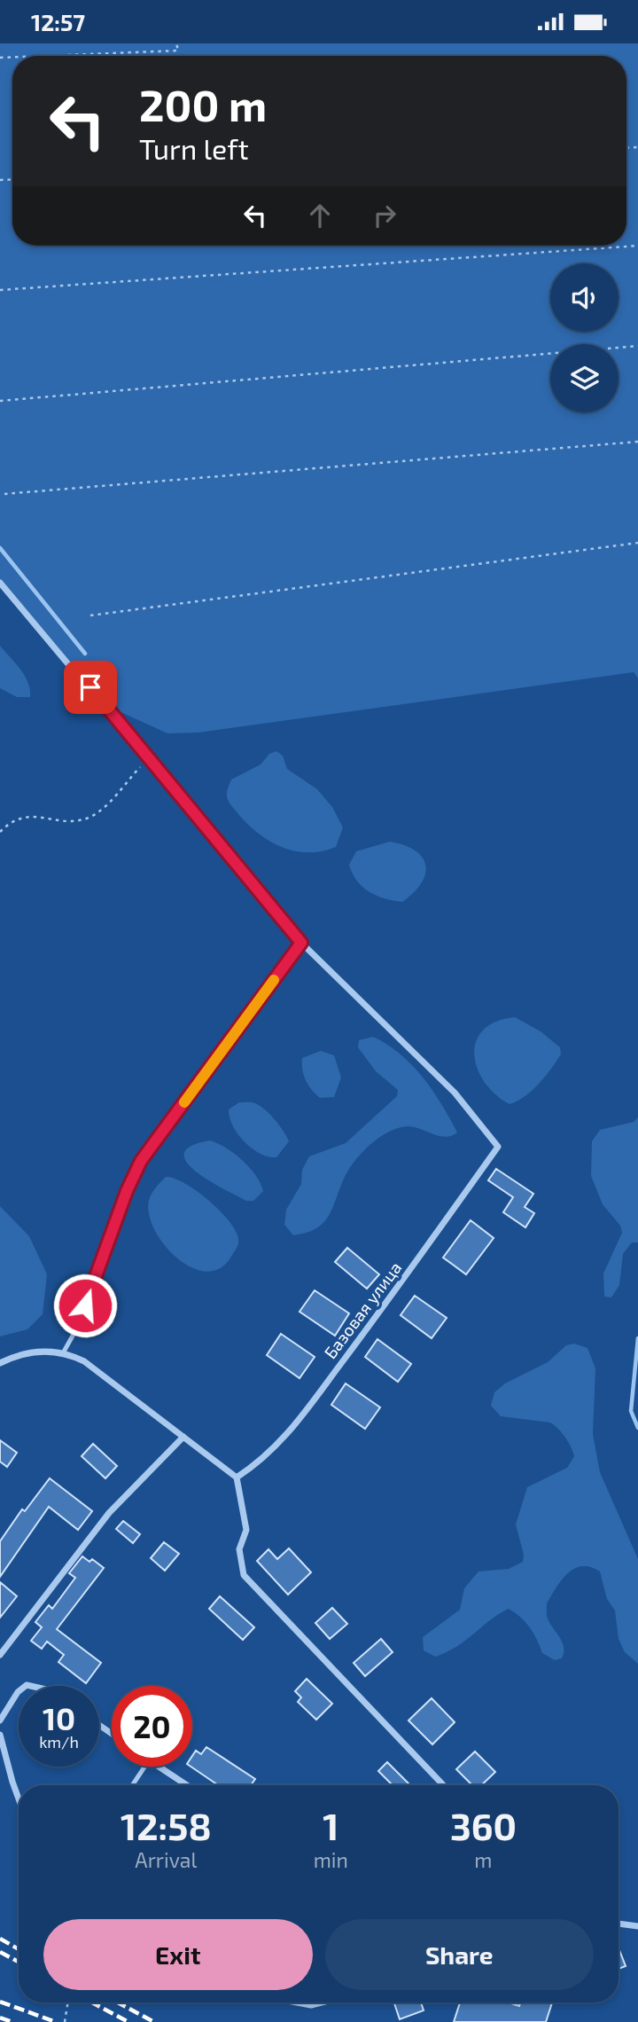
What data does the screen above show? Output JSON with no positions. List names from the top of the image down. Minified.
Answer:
{"streets":{"street":["Базовая улица"]},"page":{"status":"12:57","turn":["200 m","Turn left"],"speed":"10 km/h","limit":"20","eta":["12:58","Arrival","1","min","360","m"],"buttons":["Exit","Share"]}}
